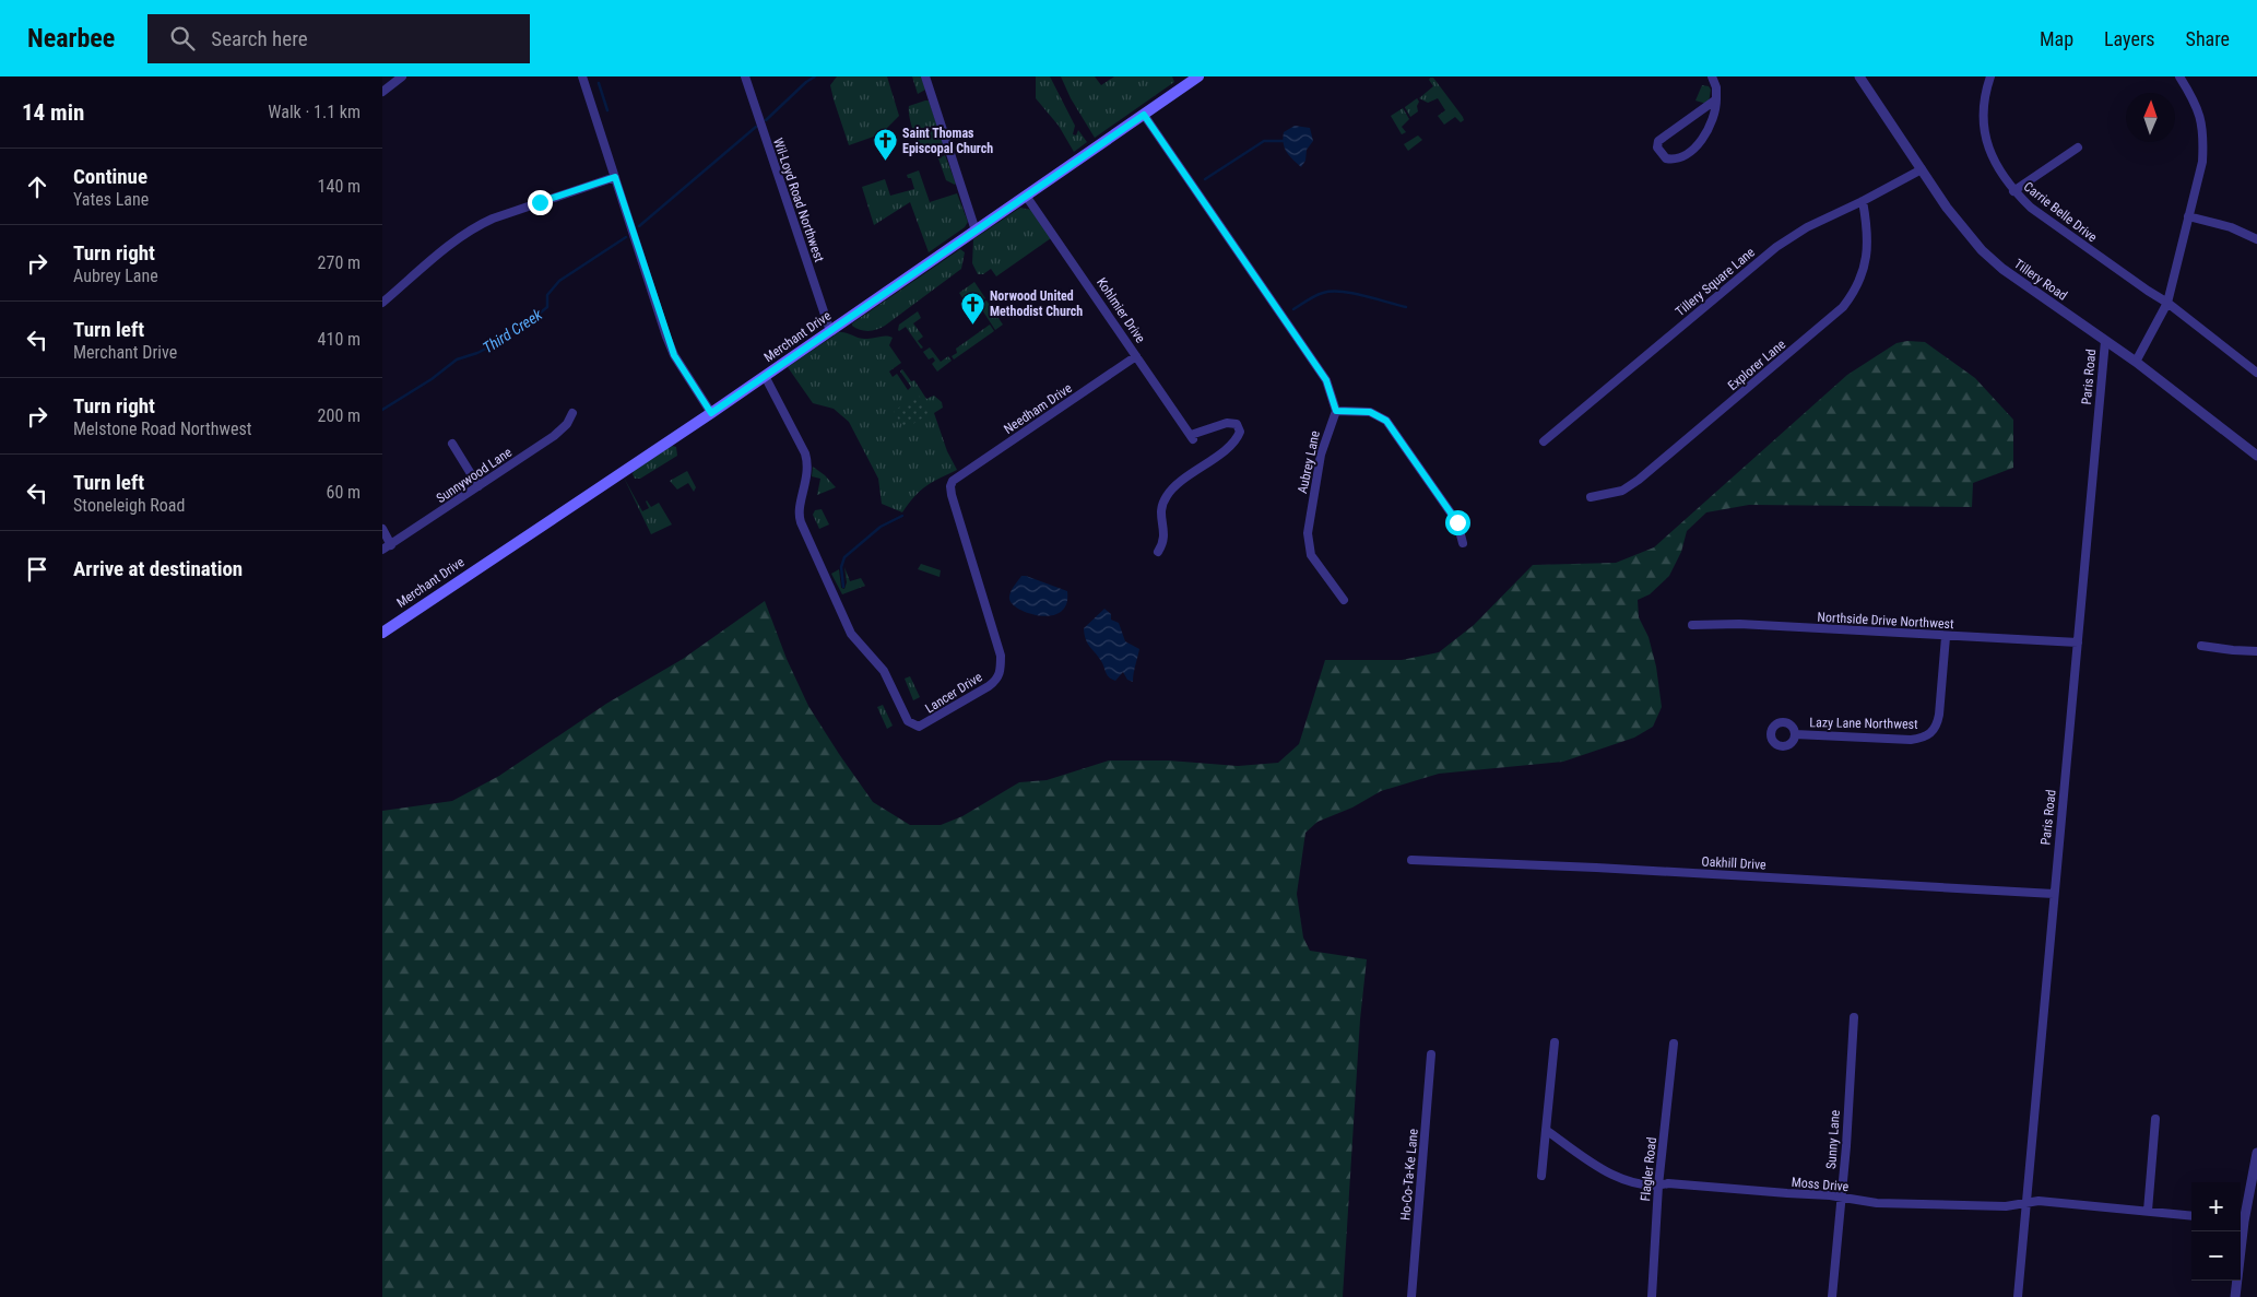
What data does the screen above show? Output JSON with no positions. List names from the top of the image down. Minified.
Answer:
{"streets":{"main road":["Merchant Drive"],"street":["Wil-Loyd Road Northwest","Carrie Belle Drive","Tillery Road","Tillery Square Lane","Kohlmier Drive","Explorer Lane","Paris Road","Needham Drive","Aubrey Lane","Sunnywood Lane","Northside Drive Northwest","Lancer Drive","Lazy Lane Northwest","Oakhill Drive","Sunny Lane","Flagler Road","Ho-Co-Ta-Ke Lane","Moss Drive"]},"crossings":[["Wil-Loyd Road Northwest","Merchant Drive"],["Tillery Road","Tillery Square Lane"],["Tillery Road","Paris Road"],["Tillery Square Lane","Explorer Lane"],["Kohlmier Drive","Merchant Drive"],["Kohlmier Drive","Needham Drive"],["Merchant Drive","Lancer Drive"],["Paris Road","Northside Drive Northwest"],["Paris Road","Oakhill Drive"],["Paris Road","Moss Drive"],["Needham Drive","Lancer Drive"],["Northside Drive Northwest","Lazy Lane Northwest"],["Sunny Lane","Moss Drive"],["Flagler Road","Moss Drive"]],"water":["Third Creek"],"places":{"church":["Saint Thomas Episcopal Church","Norwood United Methodist Church"]},"north":"top","page":{"header":"Nearbee","search":"Search here","nav":["Map","Layers","Share"],"heading":["14 min","Walk · 1.1 km"],"list":[["Continue","Yates Lane","140 m"],["Turn right","Aubrey Lane","270 m"],["Turn left","Merchant Drive","410 m"],["Turn right","Melstone Road Northwest","200 m"],["Turn left","Stoneleigh Road","60 m"],"Arrive at destination"],"map_buttons":["+","−"]}}
